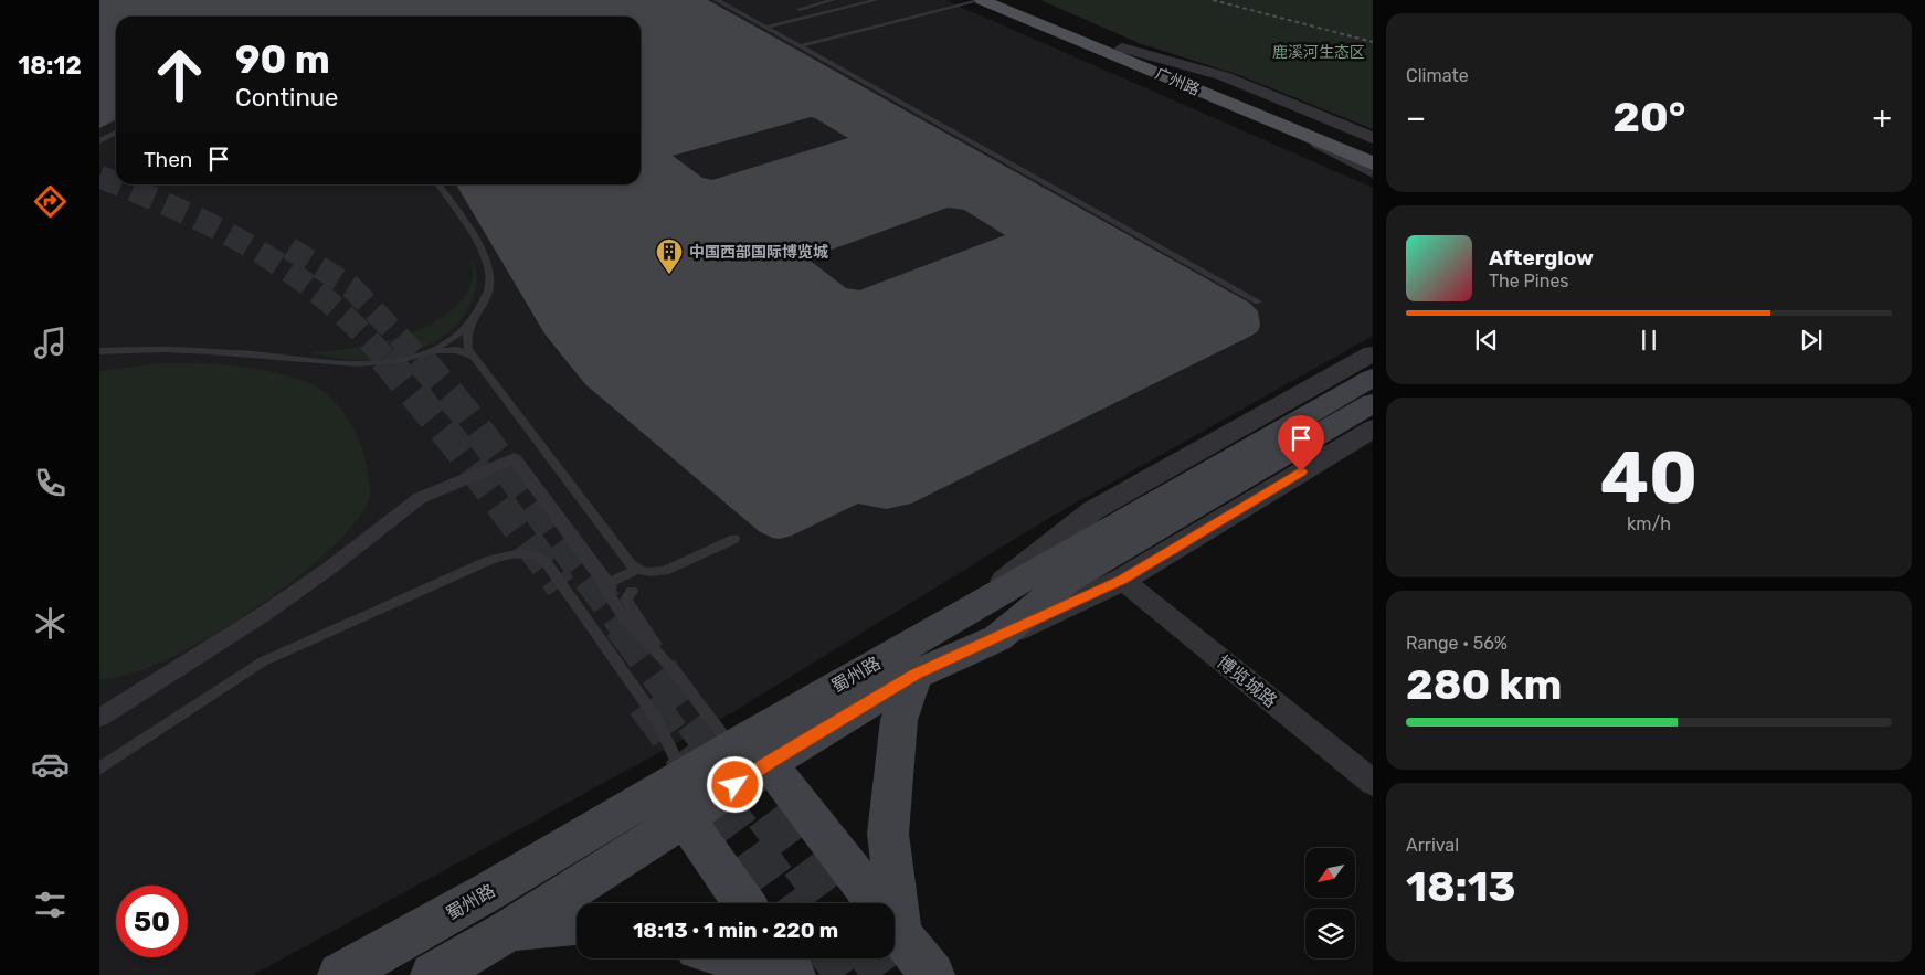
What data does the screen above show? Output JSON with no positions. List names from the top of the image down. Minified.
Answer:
{"streets":{"main road":["广州路","蜀州路"],"street":["博览城路"]},"parks":["鹿溪河生态区"],"places":{"building":["中国西部国际博览城"]},"north":"bottom left","page":{"tabs":"18:12","tile":["Climate",["40","km/h"],["Range · 56%","280 km"],["Arrival","18:13"]],"turn":["90 m","Continue"],"heat":["−","20°","+"],"then":"Then","song":["Afterglow","The Pines"],"limit":"50","trip":"18:13 · 1 min · 220 m"}}
